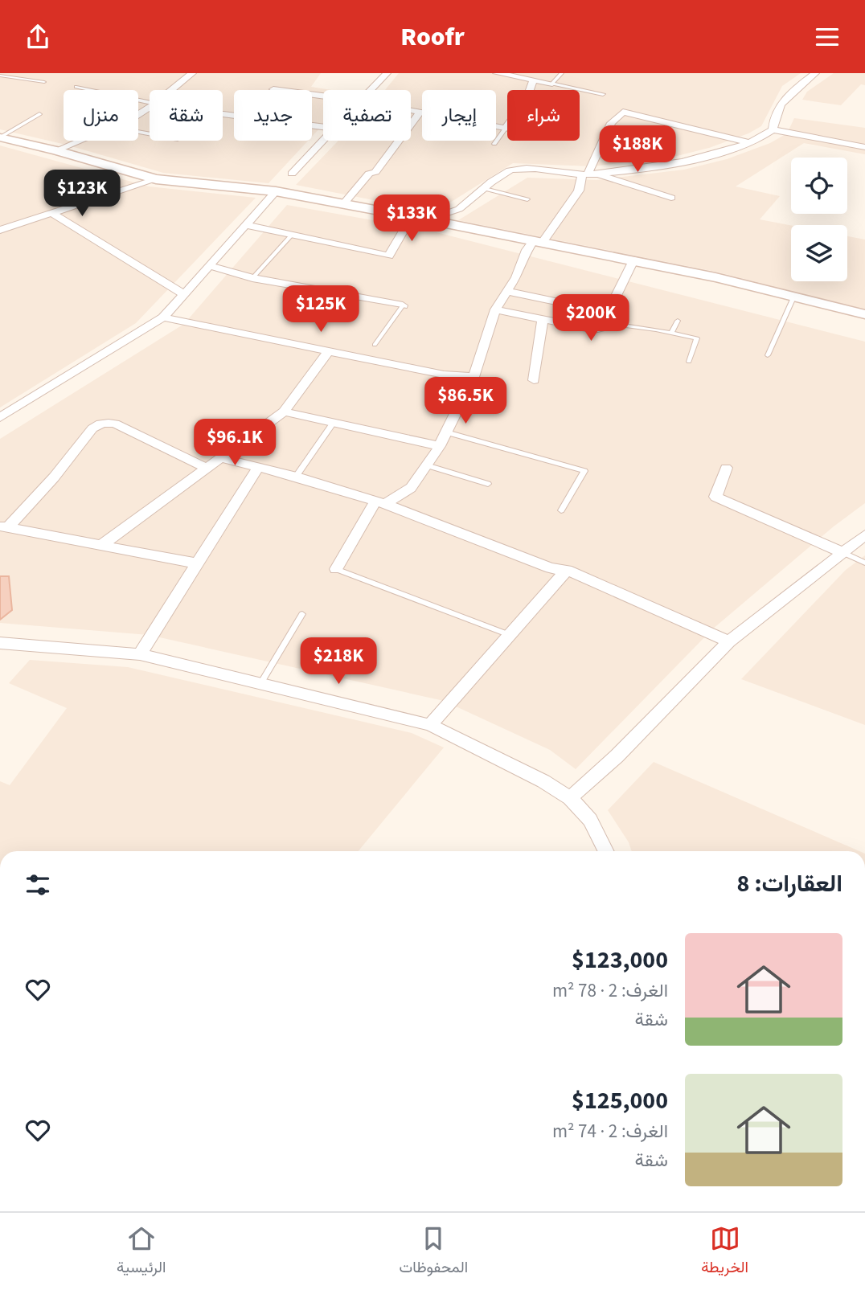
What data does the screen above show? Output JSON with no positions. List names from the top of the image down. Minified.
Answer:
{"page":{"header":"Roofr","chip":["شراء","إيجار","تصفية","جديد","شقة","منزل"],"price":["$188K","$123K","$133K","$125K","$200K","$86.5K","$96.1K","$218K"],"heading":"العقارات: 8","list":[{"name":"$123,000","note":"الغرف: 2 · 78 m² · شقة"},{"name":"$125,000","note":"الغرف: 2 · 74 m² · شقة"}],"tabs":["الخريطة","المحفوظات","الرئيسية"]}}
